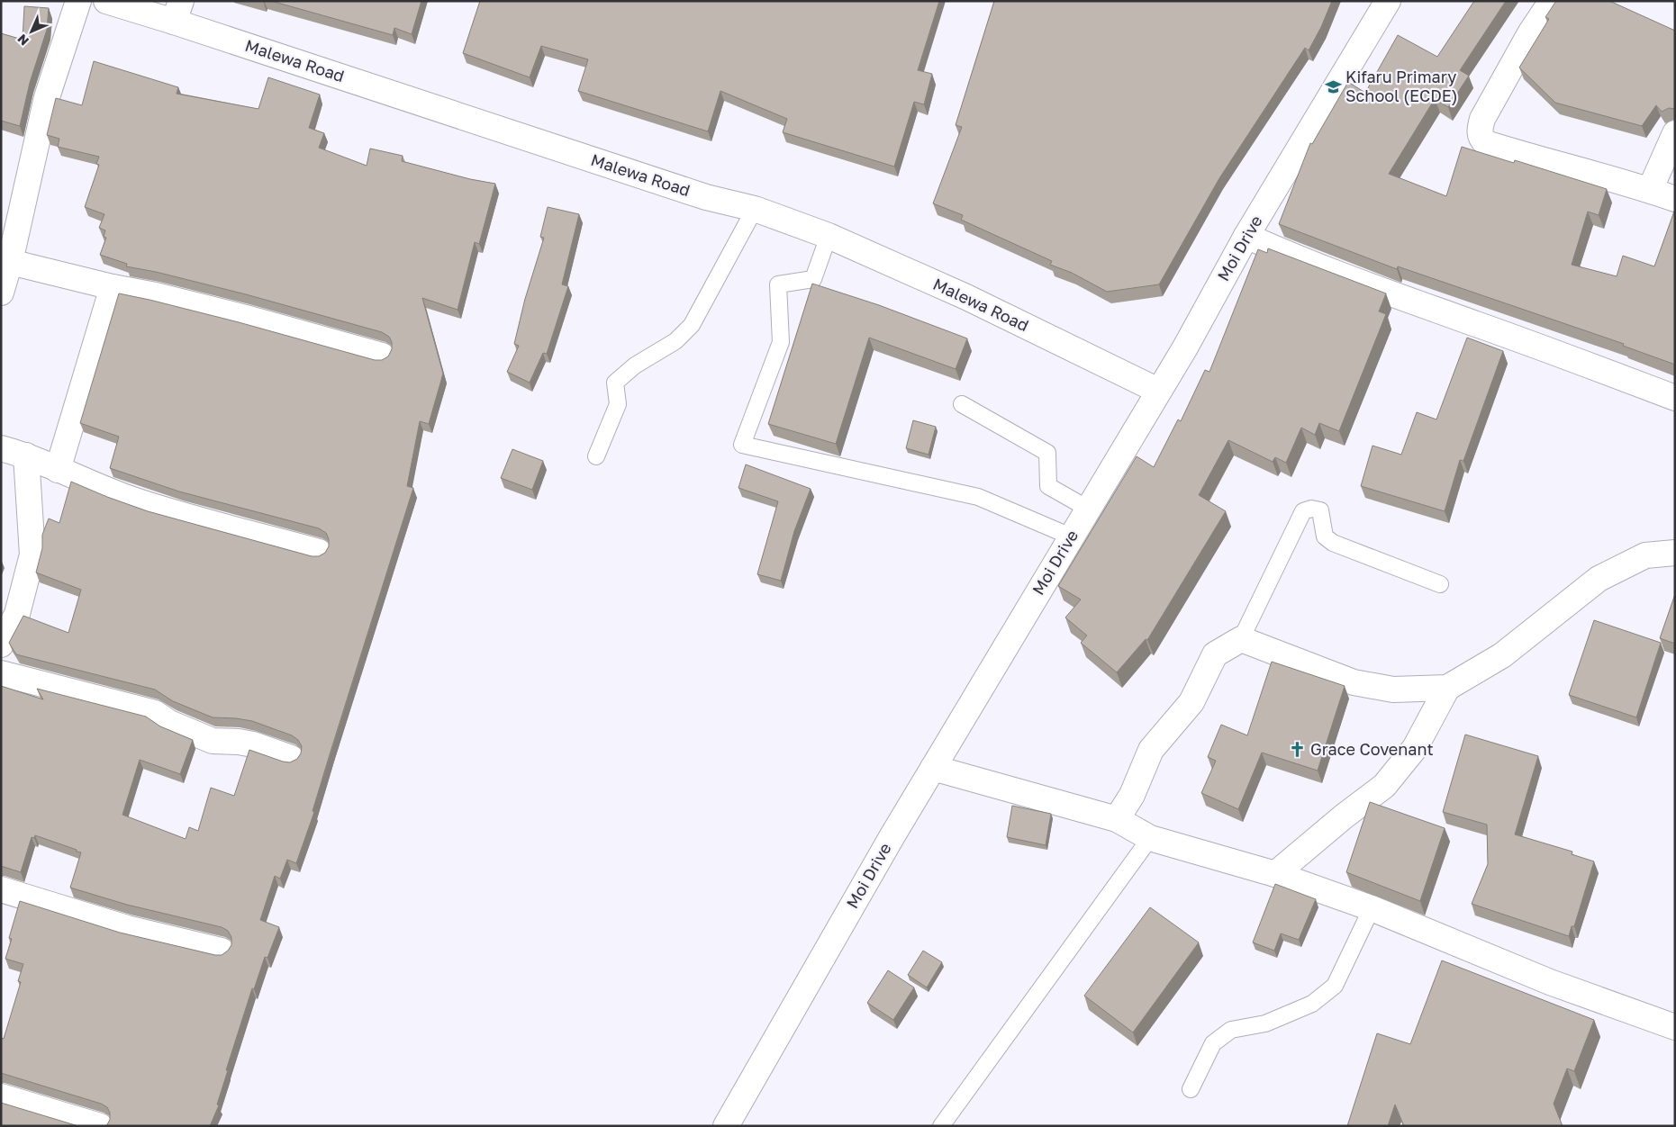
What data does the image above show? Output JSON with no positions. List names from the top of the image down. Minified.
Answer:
{"streets":{"street":["Malewa Road","Moi Drive"]},"crossings":[["Malewa Road","Moi Drive"]],"places":{"school or university":["Kifaru Primary School (ECDE)"],"church":["Grace Covenant"]},"north":"bottom left"}
